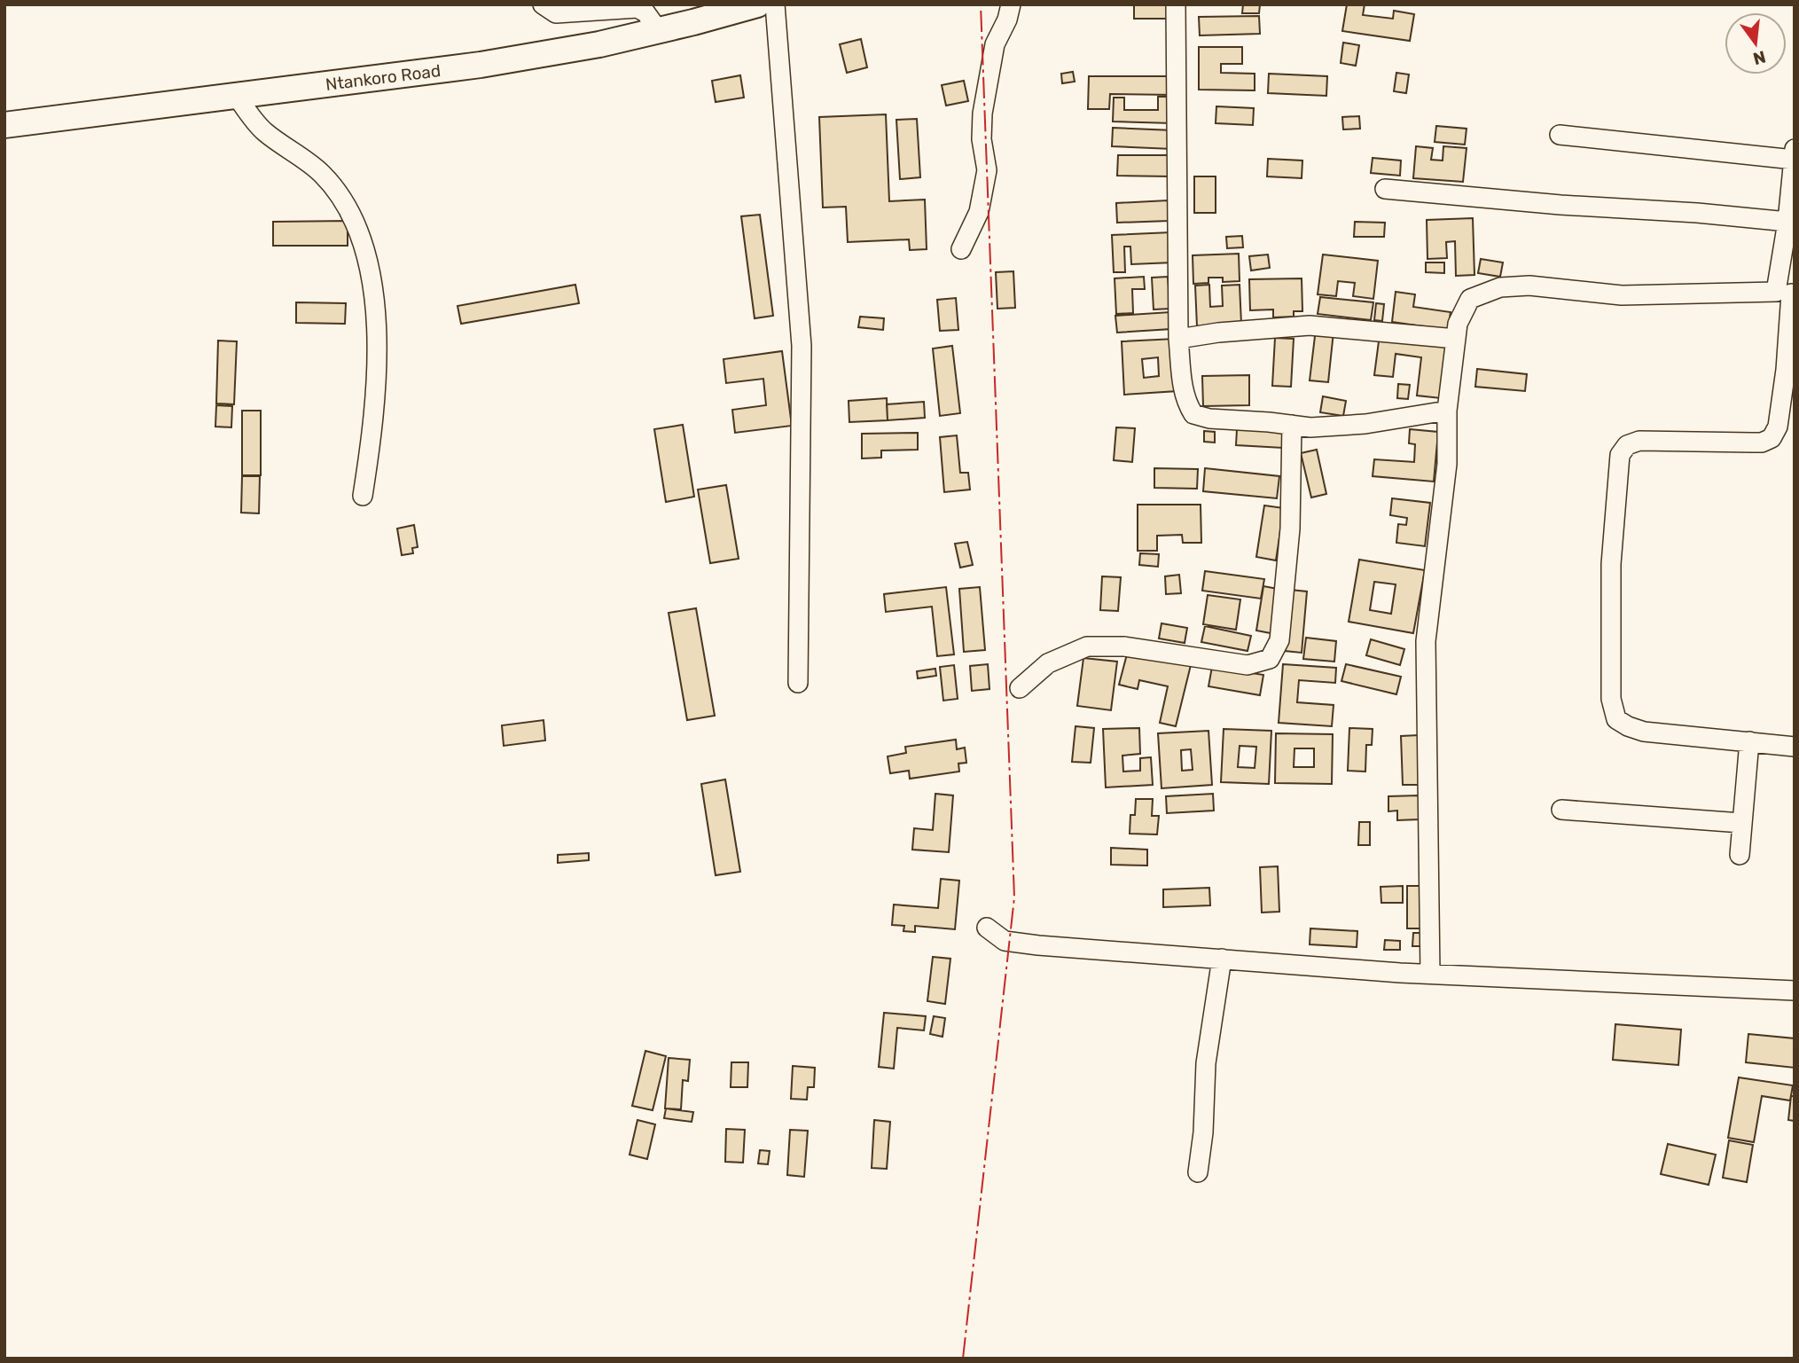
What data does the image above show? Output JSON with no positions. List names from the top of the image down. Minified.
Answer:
{"streets":{"main road":["Ntankoro Road"]},"north":"bottom"}
